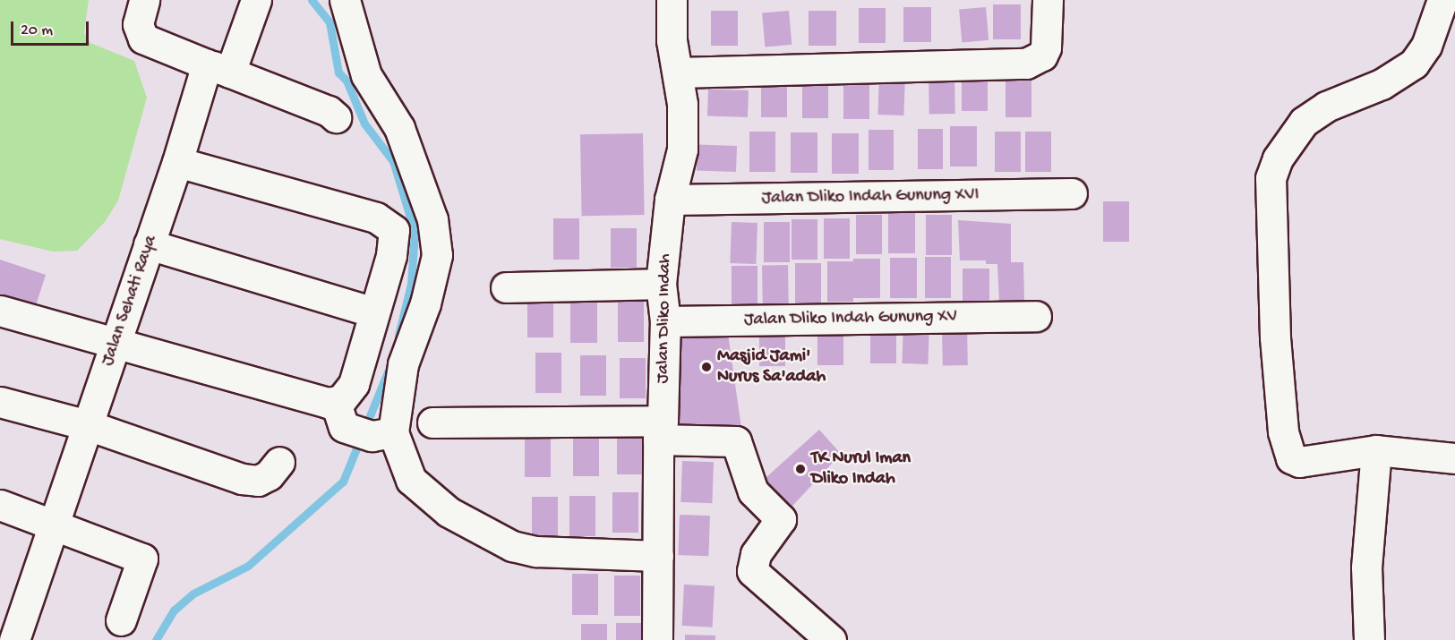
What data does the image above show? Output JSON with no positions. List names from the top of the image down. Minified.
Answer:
{"streets":{"street":["Jalan Dliko Indah Gunung XVI","Jalan Sehati Raya","Jalan Dliko Indah","Jalan Dliko Indah Gunung XV"]},"crossings":[["Jalan Dliko Indah Gunung XVI","Jalan Dliko Indah"],["Jalan Dliko Indah","Jalan Dliko Indah Gunung XV"]],"places":["Masjid Jami' Nurus Sa'adah","TK Nurul Iman Dliko Indah"],"scale_bar":"20 m"}
